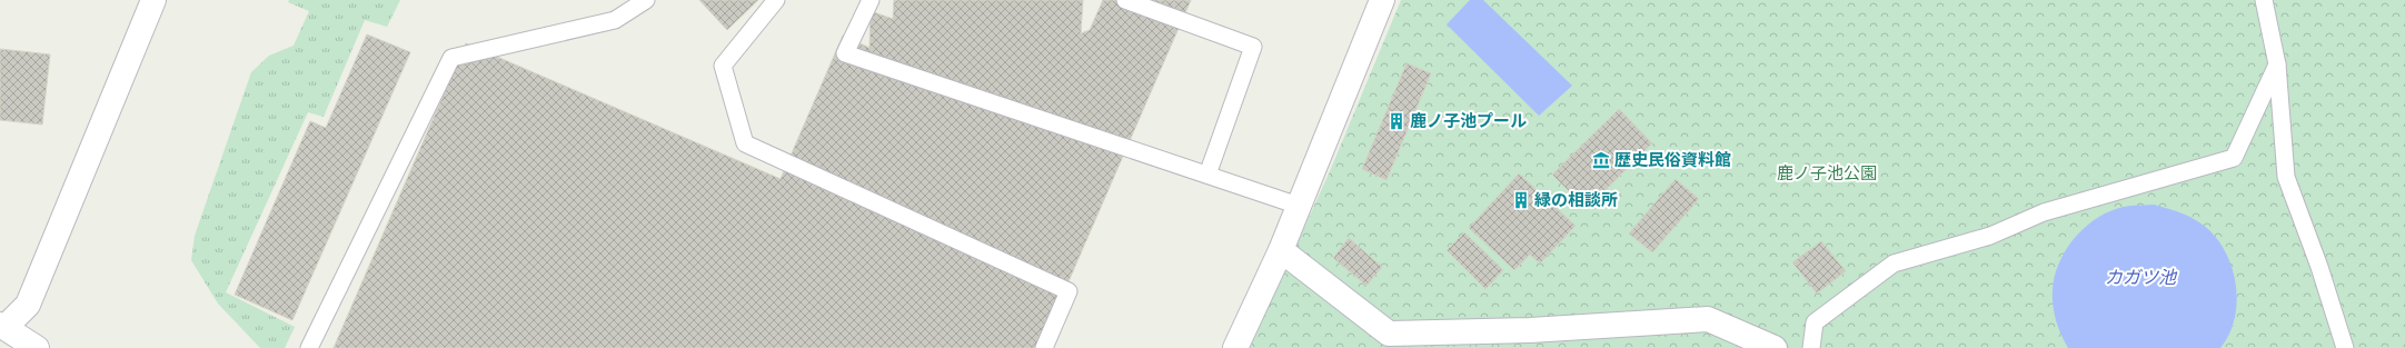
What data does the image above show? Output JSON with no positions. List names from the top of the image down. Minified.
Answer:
{"water":["カガツ池"],"parks":["鹿ノ子池公園"],"places":{"building":["鹿ノ子池プール","緑の相談所"],"museum":["歴史民俗資料館"]}}
